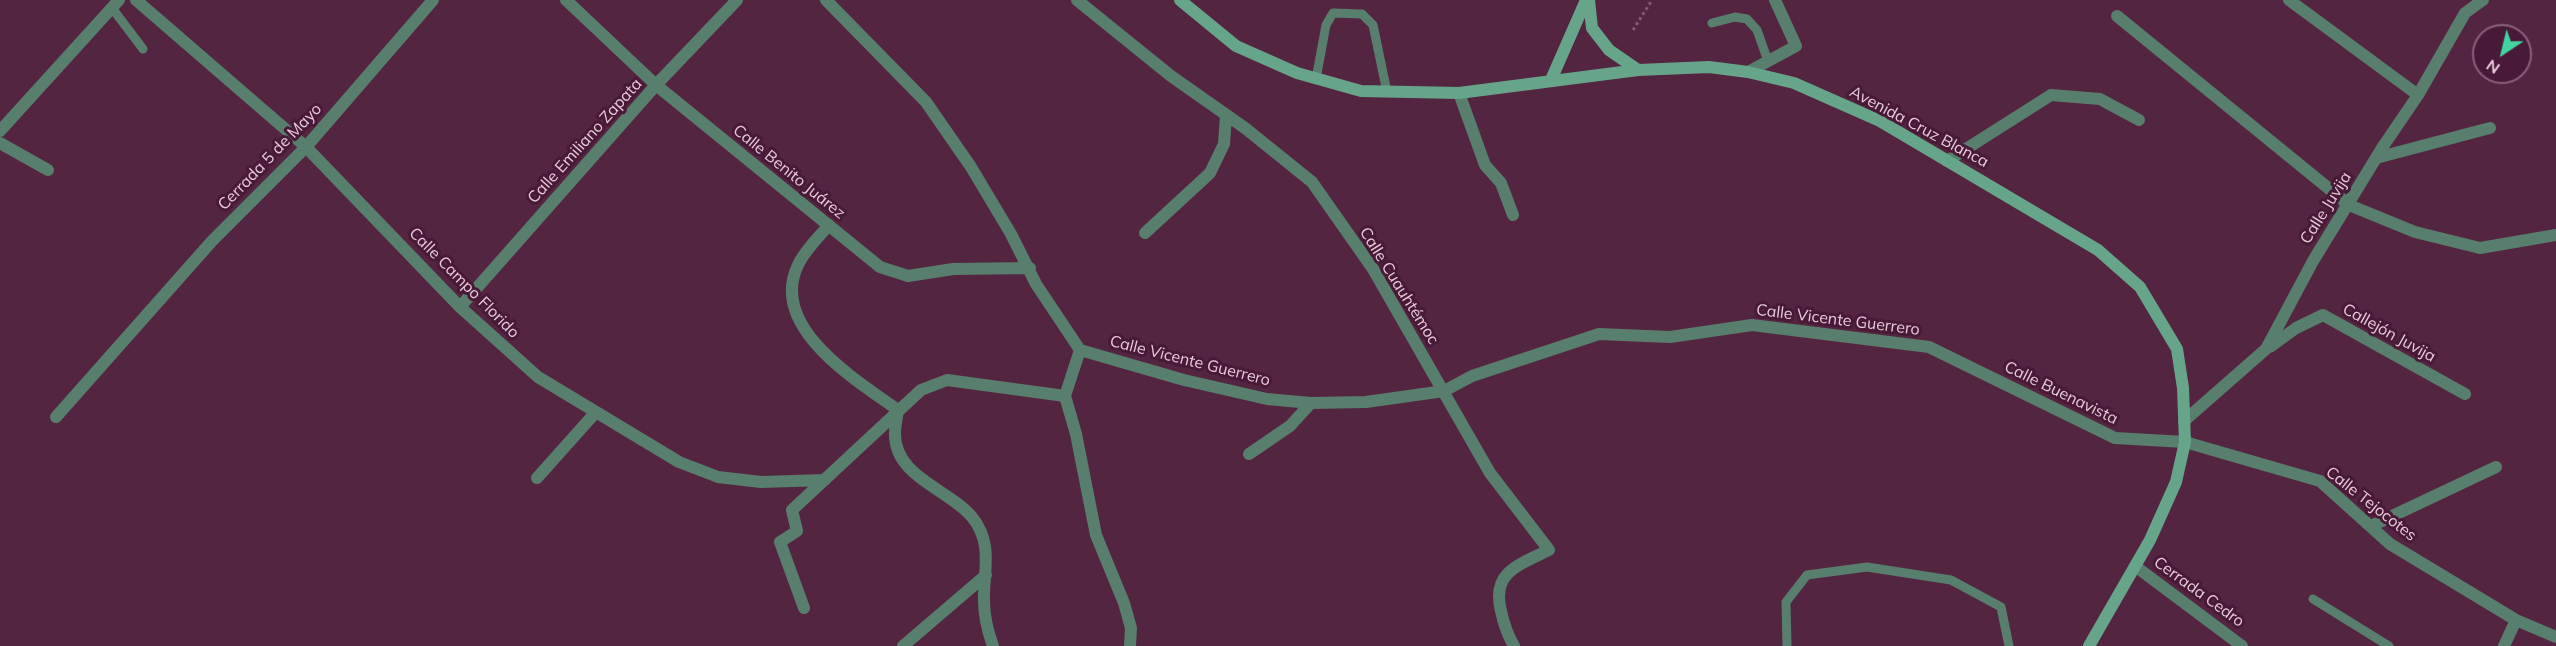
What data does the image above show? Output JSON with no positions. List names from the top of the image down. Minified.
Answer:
{"streets":{"main road":["Avenida Cruz Blanca"],"street":["Calle Emiliano Zapata","Cerrada 5 de Mayo","Calle Benito Juárez","Calle Juvija","Calle Campo Florido","Calle Cuauhtémoc","Calle Vicente Guerrero","Callejón Juvija","Calle Buenavista","Calle Tejocotes","Cerrada Cedro"]},"crossings":[["Avenida Cruz Blanca","Calle Juvija"],["Avenida Cruz Blanca","Calle Buenavista"],["Avenida Cruz Blanca","Calle Tejocotes"],["Avenida Cruz Blanca","Cerrada Cedro"],["Calle Emiliano Zapata","Calle Benito Juárez"],["Calle Emiliano Zapata","Calle Campo Florido"],["Cerrada 5 de Mayo","Calle Campo Florido"],["Calle Juvija","Callejón Juvija"],["Calle Cuauhtémoc","Calle Vicente Guerrero"],["Calle Vicente Guerrero","Calle Buenavista"],["Calle Buenavista","Calle Tejocotes"]],"north":"bottom left"}
